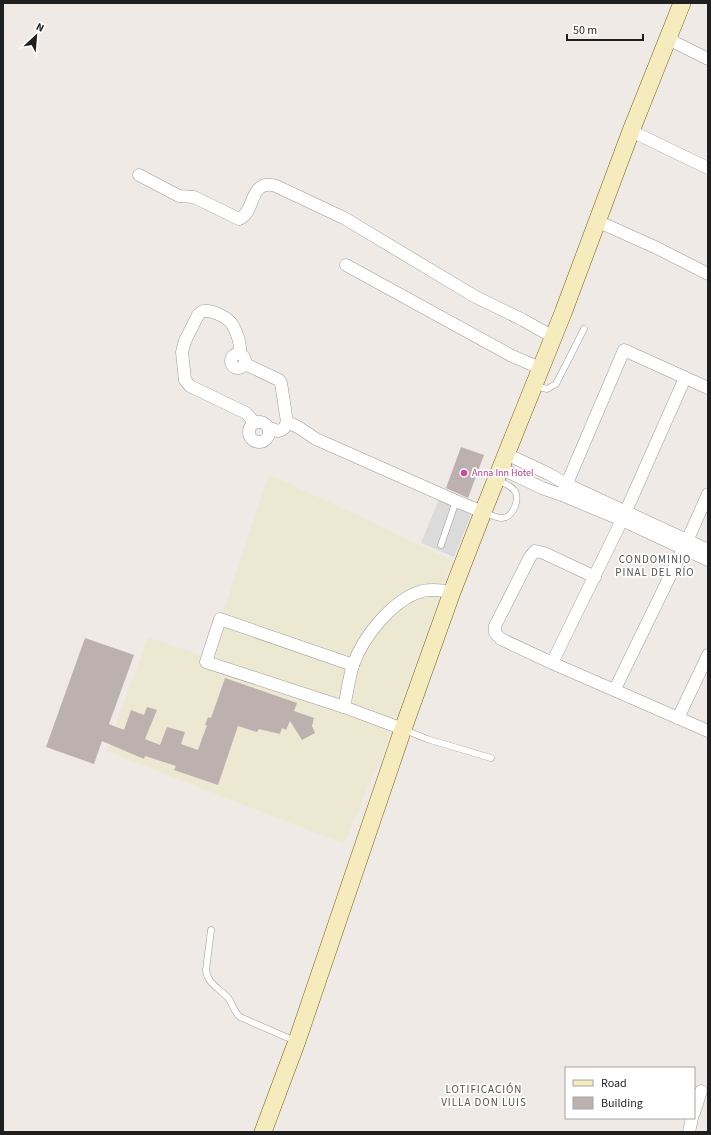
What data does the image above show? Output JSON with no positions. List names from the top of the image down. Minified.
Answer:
{"districts":["CONDOMINIO PINAL DEL RÍO","LOTIFICACIÓN VILLA DON LUIS"],"places":["Anna Inn Hotel"],"legend":["Road","Building"],"scale_bar":"50 m","north":"top right"}
